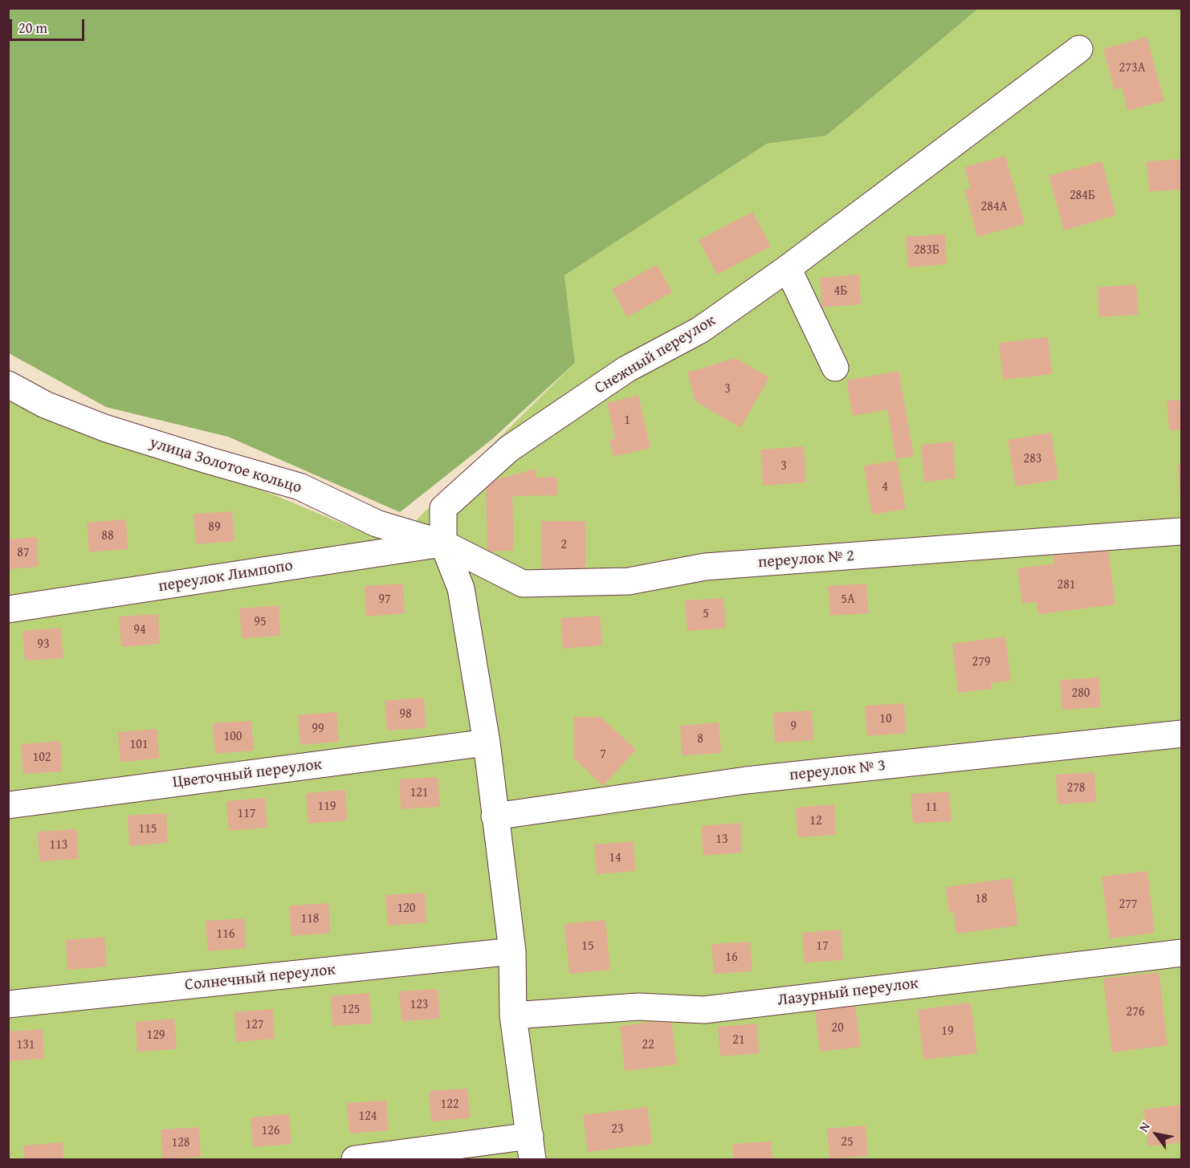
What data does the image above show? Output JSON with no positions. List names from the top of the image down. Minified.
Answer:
{"streets":{"street":["Снежный переулок","улица Золотое кольцо","переулок № 2","переулок Лимпопо","переулок № 3","Цветочный переулок","Солнечный переулок","Лазурный переулок"]},"crossings":[["Снежный переулок","улица Золотое кольцо"],["Снежный переулок","переулок № 2"],["Снежный переулок","переулок Лимпопо"],["улица Золотое кольцо","переулок № 2"],["улица Золотое кольцо","переулок Лимпопо"],["переулок № 2","переулок Лимпопо"]],"house_numbers":["273А","284Б","284А","283Б","4Б","3","1","283","3","4","89","88","2","87","281","97","5А","5","95","94","93","279","280","98","10","9","99","100","8","101","7","102","278","121","119","11","117","12","115","13","113","14","18","277","120","118","116","15","17","16","123","125","276","127","20","19","129","21","131","22","122","124","23","126","25","128"],"scale_bar":"20 m","north":"top left"}
